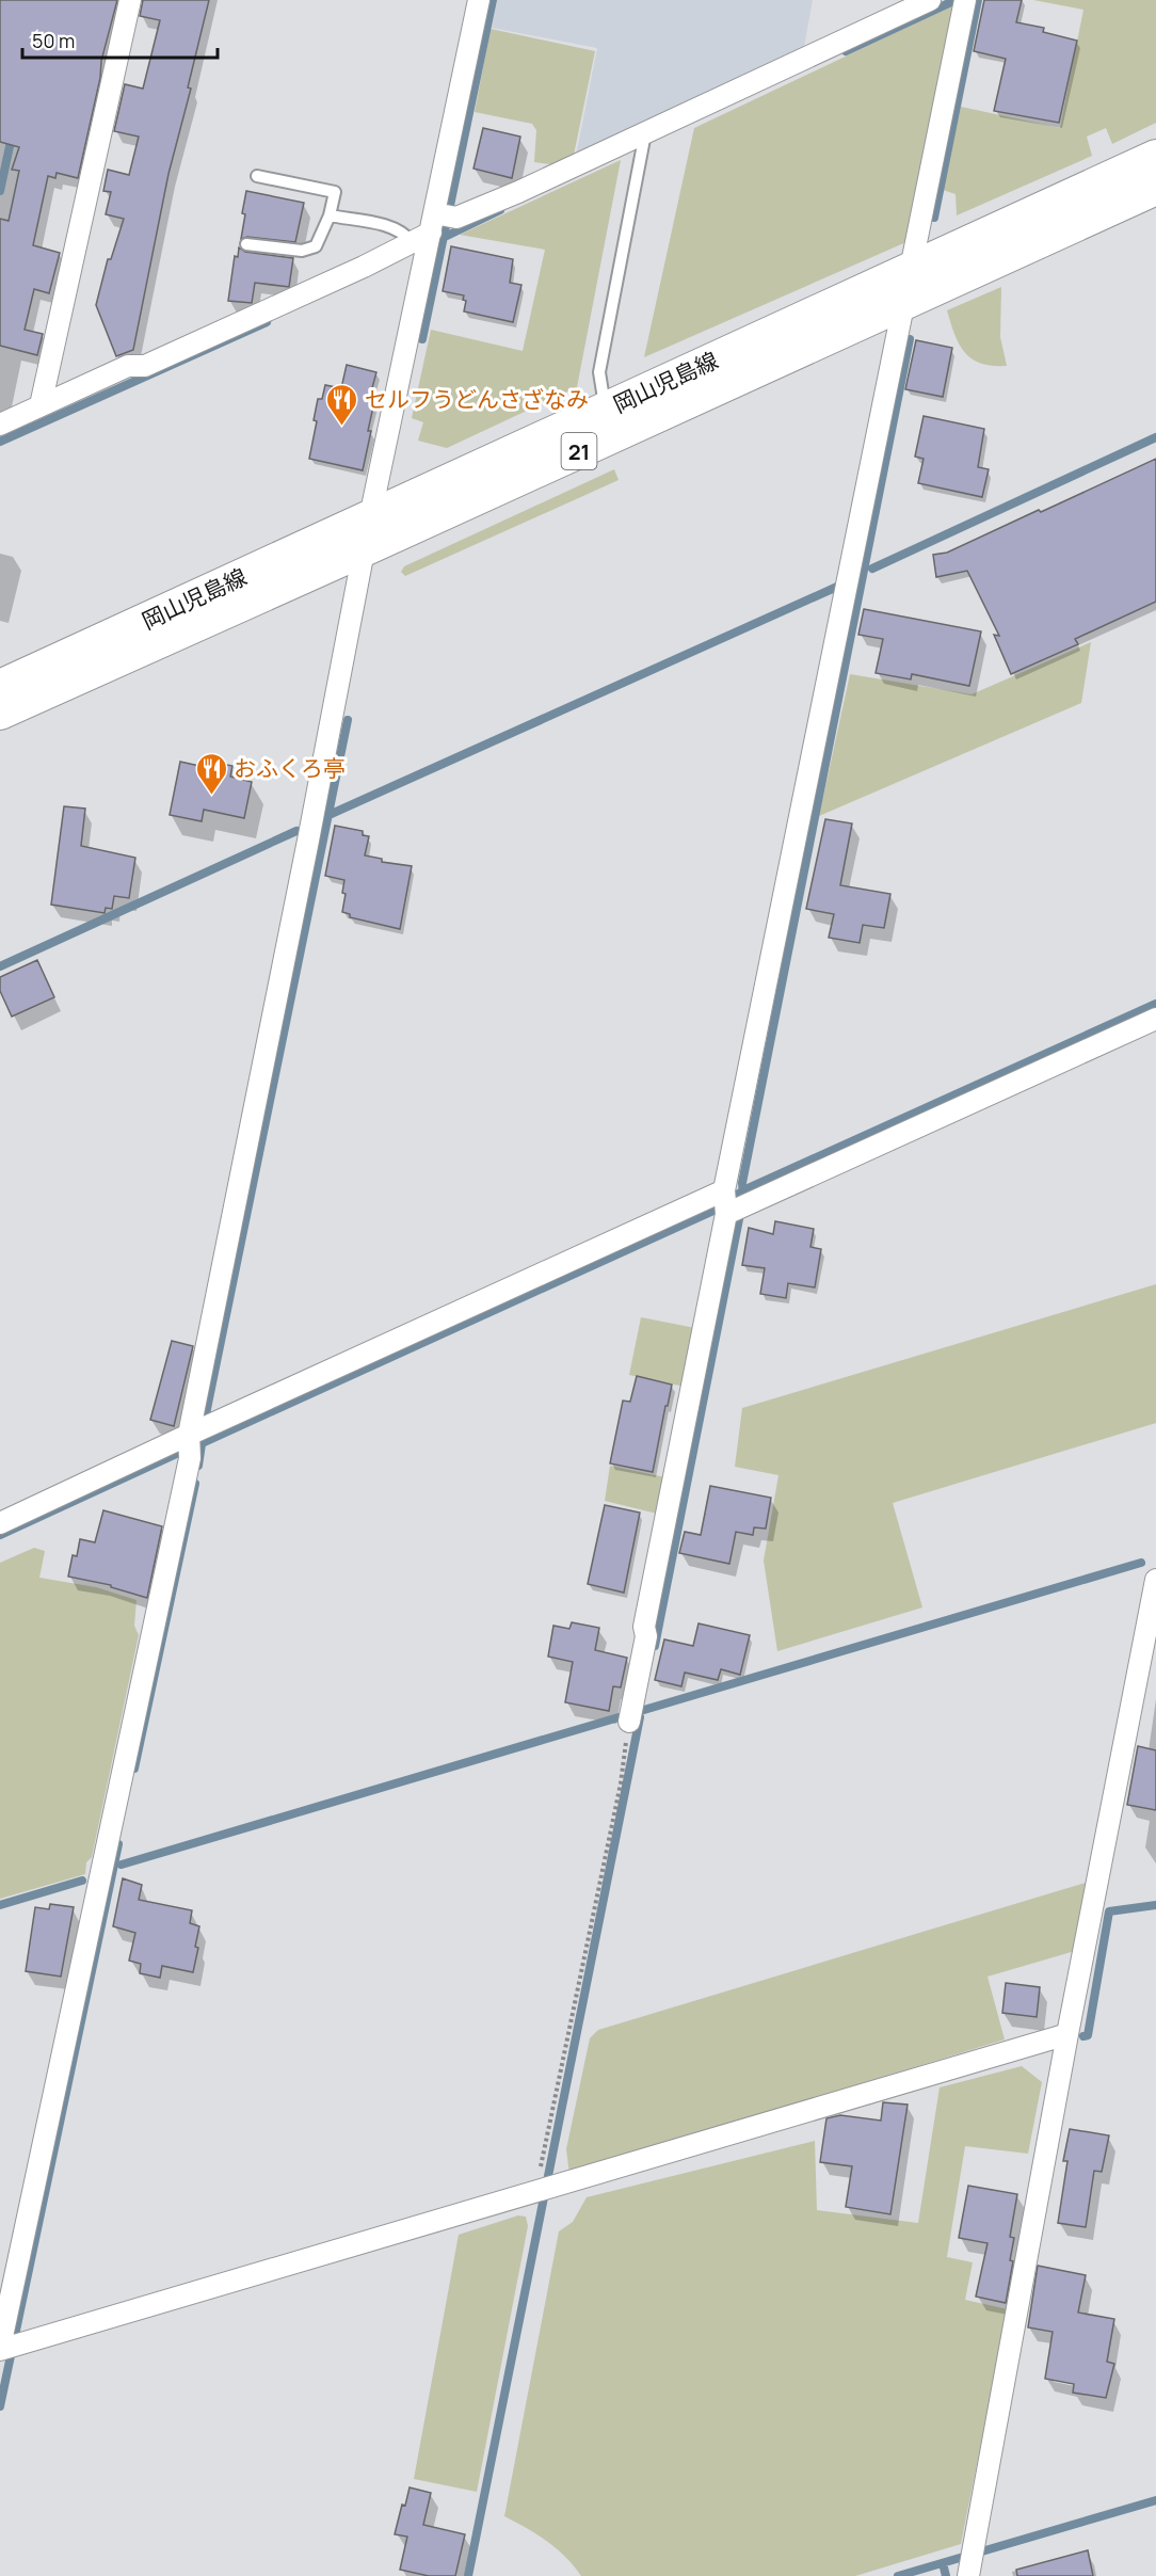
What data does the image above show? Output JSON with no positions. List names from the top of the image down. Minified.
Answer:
{"streets":{"main road":["岡山児島線","21"]},"places":{"restaurant":["セルフうどんさざなみ","おふくろ亭"]},"scale_bar":"50 m"}
